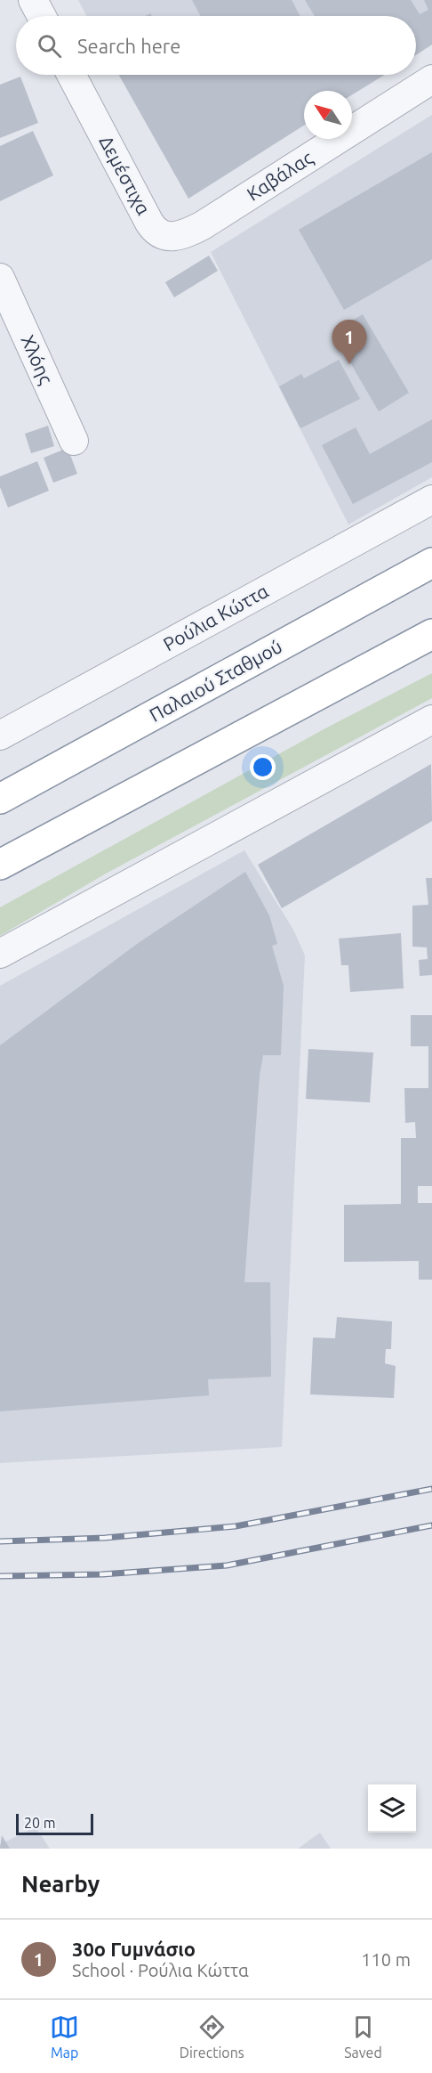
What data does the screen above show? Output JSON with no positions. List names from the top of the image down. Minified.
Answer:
{"streets":{"highway":["Παλαιού Σταθμού"],"street":["Δεμέστιχα","Καβάλας","Χλόης","Ρούλια Κώττα"]},"crossings":[["Δεμέστιχα","Καβάλας"]],"scale_bar":"20 m","north":"top left","page":{"search":"Search here","pins":"1","scale":"20 m","heading":"Nearby","list":[{"mark":"1","name":"30ο Γυμνάσιο","note":"School · Ρούλια Κώττα","value":"110 m"}],"nav":["Map","Directions","Saved"]}}
